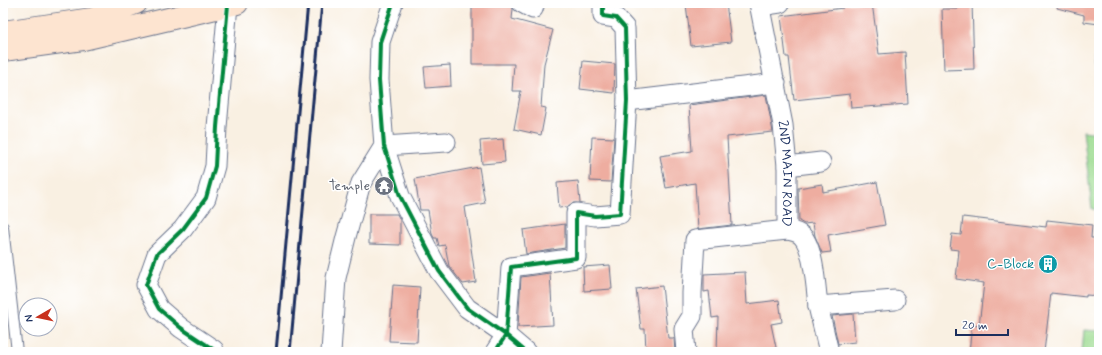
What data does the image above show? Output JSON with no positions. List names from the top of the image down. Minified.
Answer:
{"streets":{"street":["2ND MAIN ROAD"]},"places":{"temple":["Temple"],"building":["C-Block"]},"scale_bar":"20 m","north":"left"}
